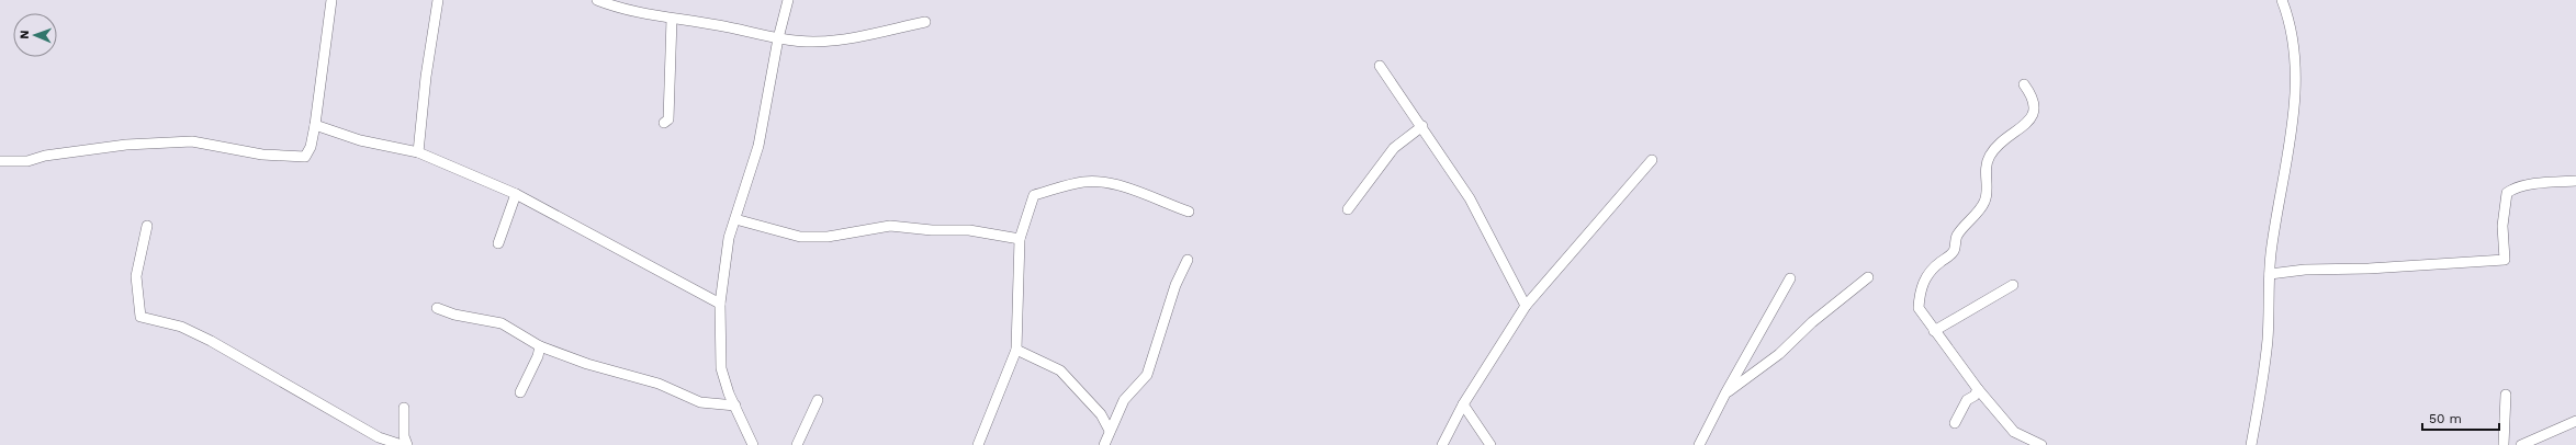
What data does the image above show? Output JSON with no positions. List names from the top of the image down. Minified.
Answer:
{"scale_bar":"50 m","north":"left"}
